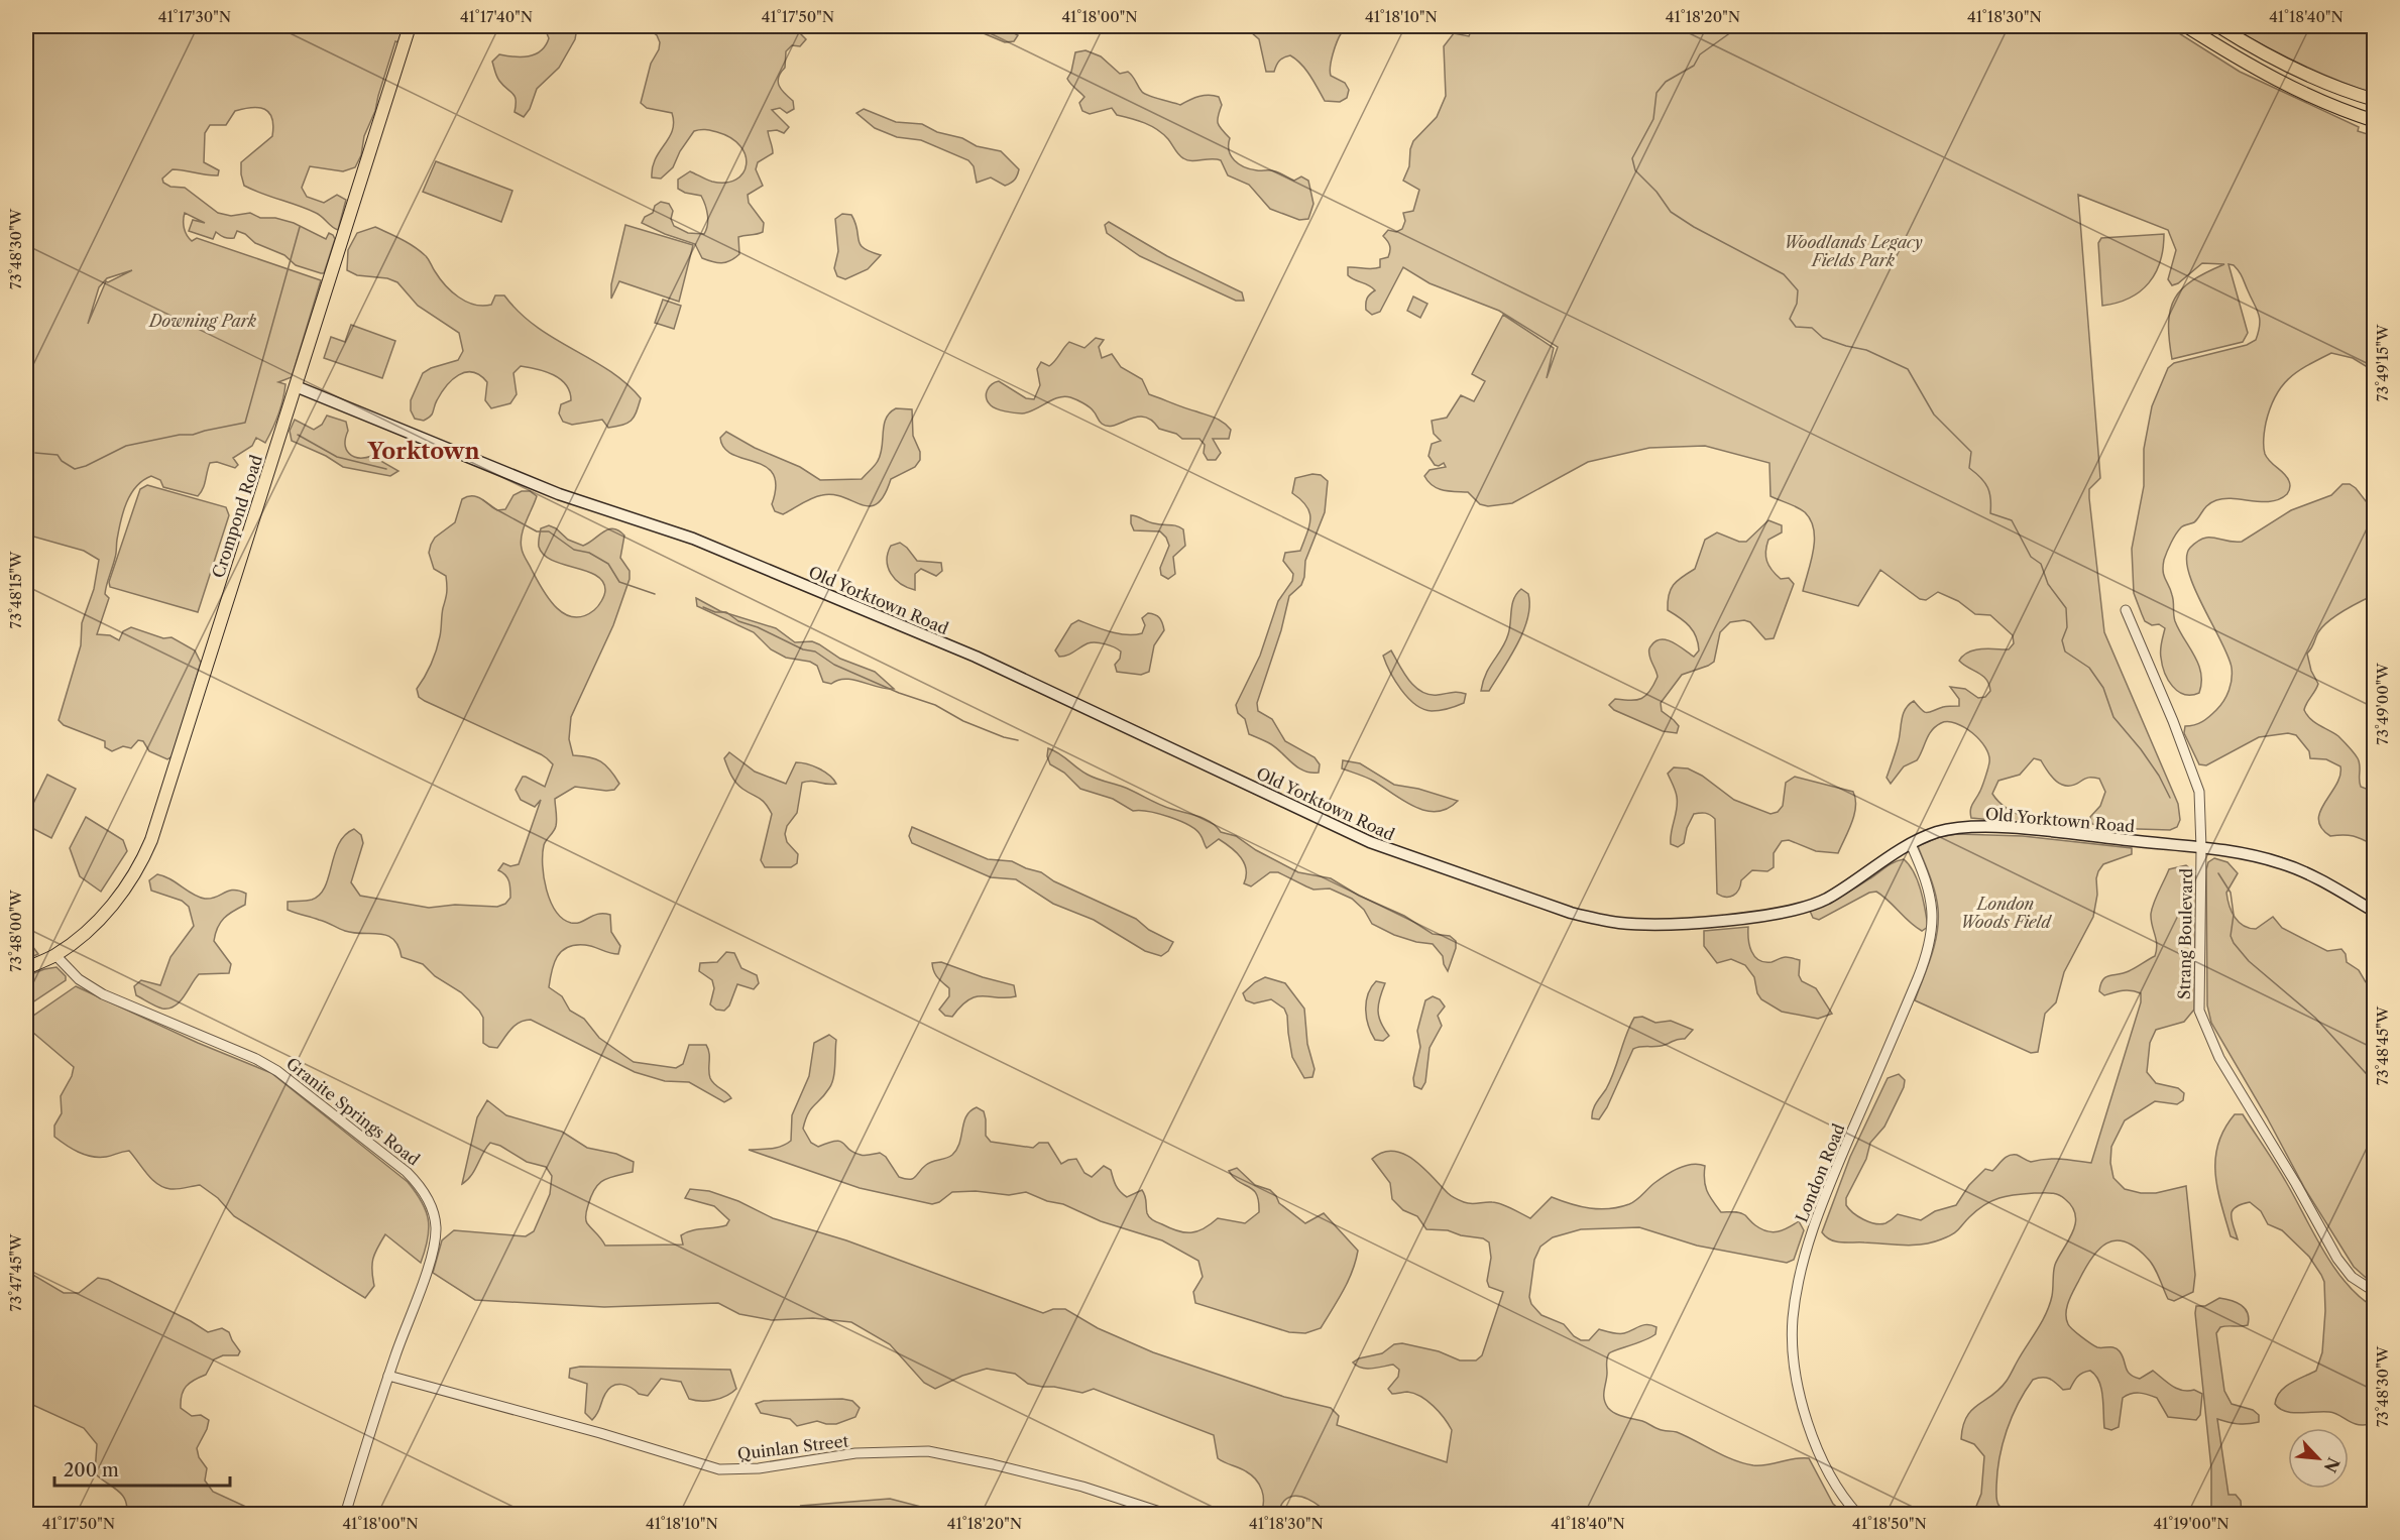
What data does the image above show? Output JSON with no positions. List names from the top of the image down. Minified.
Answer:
{"streets":{"highway":["Crompond Road"],"main road":["Old Yorktown Road"],"street":["Strang Boulevard","Granite Springs Road","London Road","Quinlan Street"]},"crossings":[["Crompond Road","Old Yorktown Road"],["Crompond Road","Granite Springs Road"],["Old Yorktown Road","Strang Boulevard"],["Old Yorktown Road","London Road"],["Granite Springs Road","Quinlan Street"]],"districts":["Yorktown"],"parks":["Woodlands Legacy Fields Park","Downing Park","London Woods Field"],"scale_bar":"200 m","north":"bottom right","coordinates":["41°17'30\"N","41°17'40\"N","41°17'50\"N","41°18'00\"N","41°18'10\"N","41°18'20\"N","41°18'30\"N","41°18'40\"N","73°48'30\"W","73°49'15\"W","73°48'15\"W","73°49'00\"W","73°48'00\"W","73°48'45\"W","73°47'45\"W","41°18'50\"N","41°19'00\"N"]}
